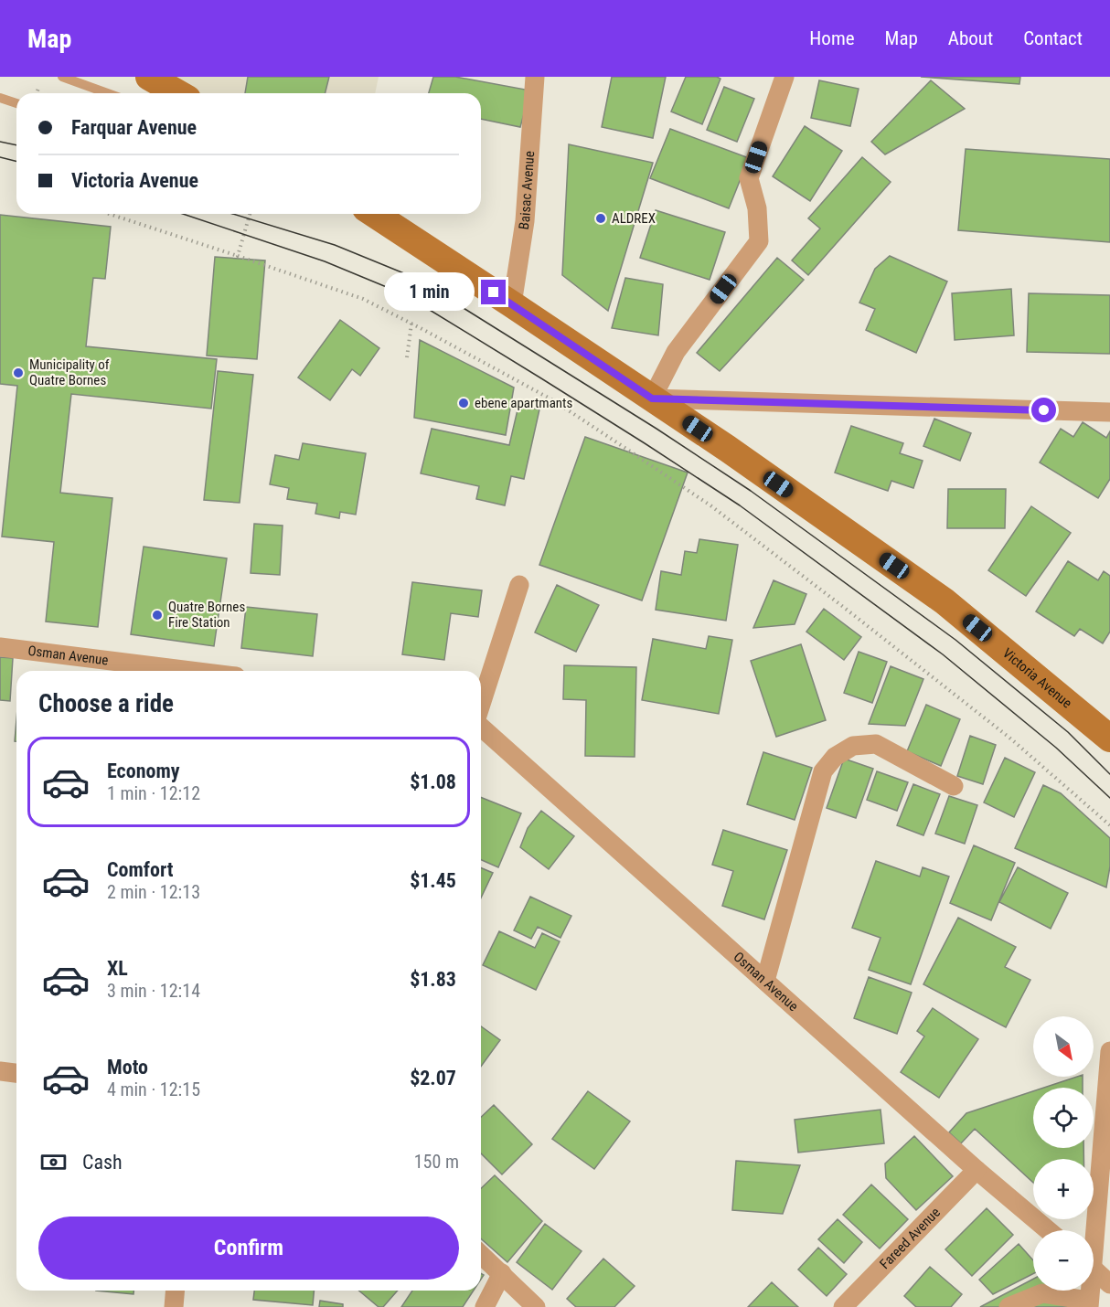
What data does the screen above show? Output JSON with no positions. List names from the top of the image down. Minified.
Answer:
{"streets":{"main road":["Victoria Avenue"],"street":["Baisac Avenue","Osman Avenue","Fareed Avenue"]},"crossings":[["Baisac Avenue","Victoria Avenue"],["Osman Avenue","Fareed Avenue"]],"places":["ALDREX","Municipality of Quatre Bornes","ebene apartmants","Quatre Bornes Fire Station"],"north":"bottom right","page":{"header":"Map","nav":["Home","Map","About","Contact"],"banner":["Farquar Avenue","Victoria Avenue"],"bubble":"1 min","heading":"Choose a ride","list":[{"name":"Economy","note":"1 min · 12:12","value":"$1.08"},{"name":"Comfort","note":"2 min · 12:13","value":"$1.45"},{"name":"XL","note":"3 min · 12:14","value":"$1.83"},{"name":"Moto","note":"4 min · 12:15","value":"$2.07"}],"map_buttons":["+","−"],"pay":["Cash","150 m"],"buttons":"Confirm"}}
